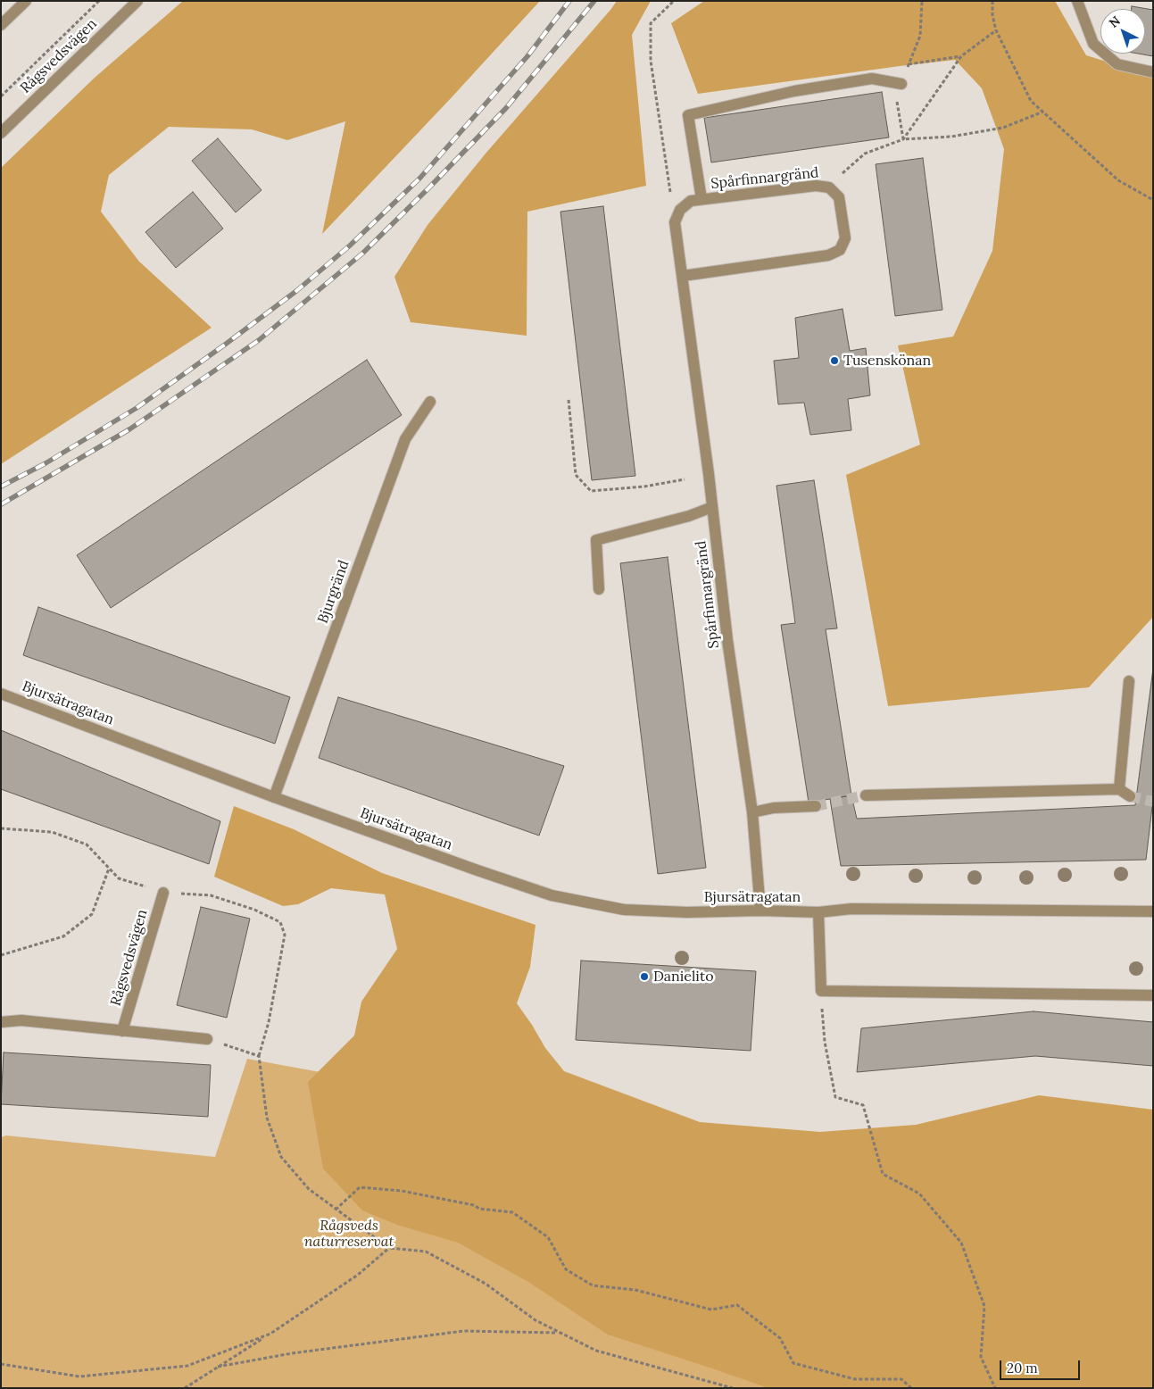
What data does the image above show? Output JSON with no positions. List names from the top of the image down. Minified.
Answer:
{"streets":{"street":["Rågsvedsvägen","Spårfinnargränd","Bjurgränd","Bjursätragatan"]},"crossings":[["Spårfinnargränd","Bjursätragatan"],["Bjurgränd","Bjursätragatan"]],"parks":["Rågsveds naturreservat"],"places":["Tusenskönan","Danielito"],"scale_bar":"20 m","north":"top left"}
